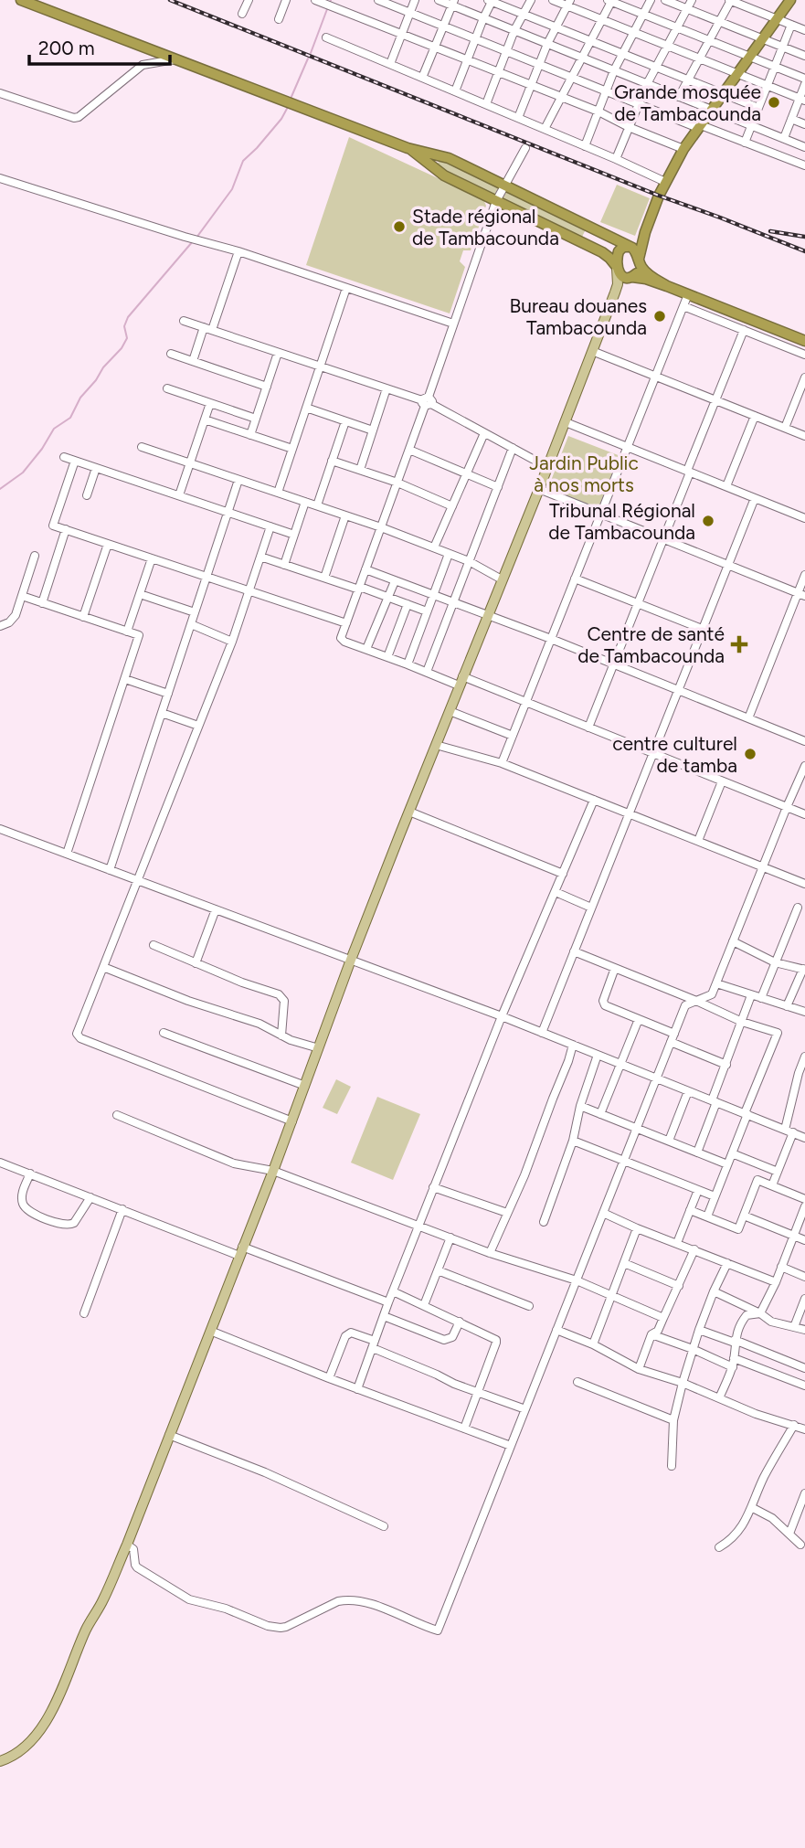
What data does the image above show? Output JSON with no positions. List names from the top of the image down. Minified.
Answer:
{"parks":["Jardin Public à nos morts"],"places":{"other":["Grande mosquée de Tambacounda","Stade régional de Tambacounda","Bureau douanes Tambacounda","Tribunal Régional de Tambacounda","centre culturel de tamba"],"health":["Centre de santé de Tambacounda"]},"scale_bar":"200 m"}
